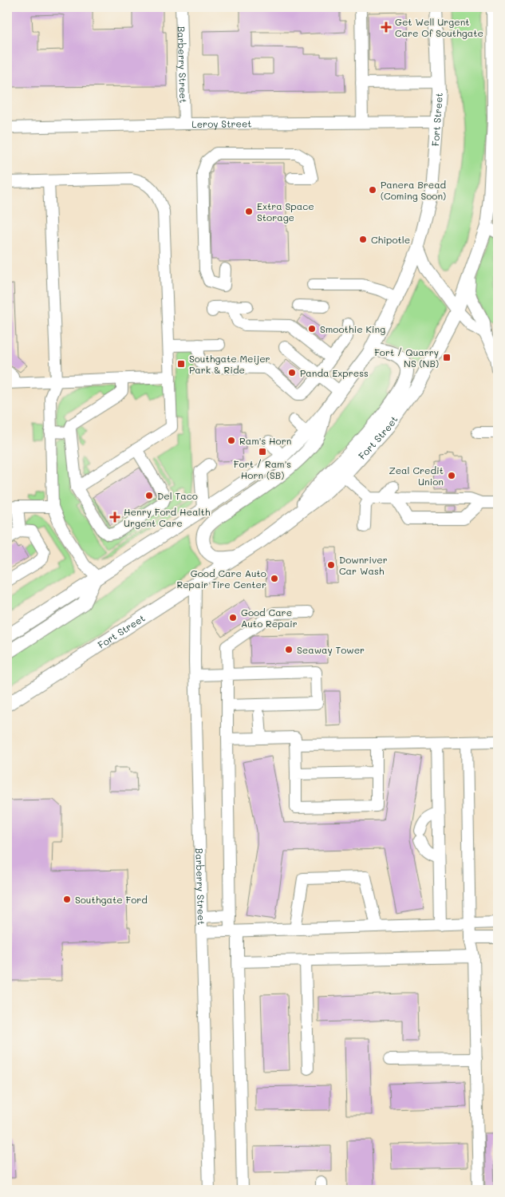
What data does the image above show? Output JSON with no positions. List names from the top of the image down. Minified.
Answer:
{"streets":{"main road":["Fort Street"],"street":["Barberry Street","Leroy Street"]},"crossings":[["Barberry Street","Fort Street"],["Barberry Street","Leroy Street"],["Fort Street","Leroy Street"]],"places":{"health":["Get Well Urgent Care Of Southgate","Henry Ford Health Urgent Care"],"other":["Panera Bread (Coming Soon)","Extra Space Storage","Chipotle","Smoothie King","Panda Express","Ram's Horn","Zeal Credit Union","Del Taco","Downriver Car Wash","Good Care Auto Repair Tire Center","Good Care Auto Repair","Seaway Tower","Southgate Ford"],"transit":["Fort / Quarry NS (NB)","Southgate Meijer Park & Ride","Fort / Ram's Horn (SB)"]}}
